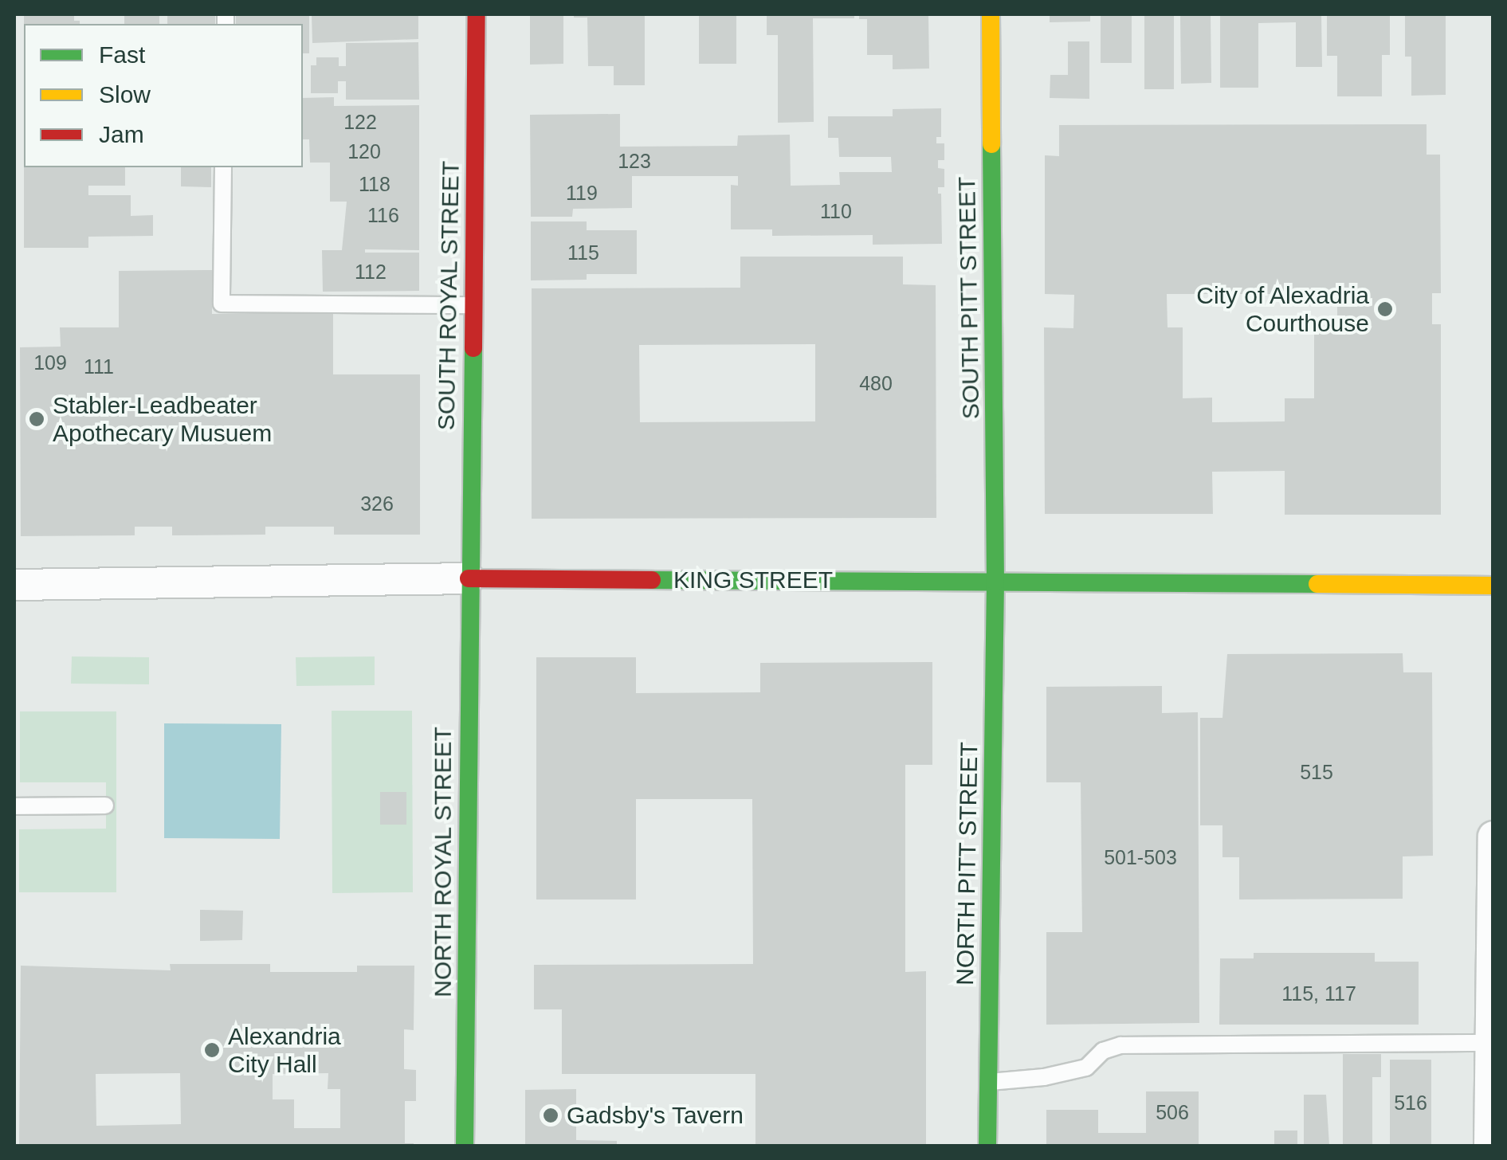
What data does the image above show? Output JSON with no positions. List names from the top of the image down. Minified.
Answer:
{"streets":{"main road":["SOUTH ROYAL STREET","SOUTH PITT STREET","KING STREET","NORTH ROYAL STREET","NORTH PITT STREET"]},"crossings":[["SOUTH ROYAL STREET","KING STREET"],["SOUTH ROYAL STREET","NORTH ROYAL STREET"],["SOUTH PITT STREET","KING STREET"],["SOUTH PITT STREET","NORTH PITT STREET"],["KING STREET","NORTH ROYAL STREET"],["KING STREET","NORTH PITT STREET"]],"places":["City of Alexadria Courthouse","Stabler-Leadbeater Apothecary Musuem","Alexandria City Hall","Gadsby's Tavern"],"house_numbers":["122","120","123","118","119","110","116","115","112","109","111","480","326","515","501-503","115, 117","516","506"],"legend":["Fast","Slow","Jam"]}
